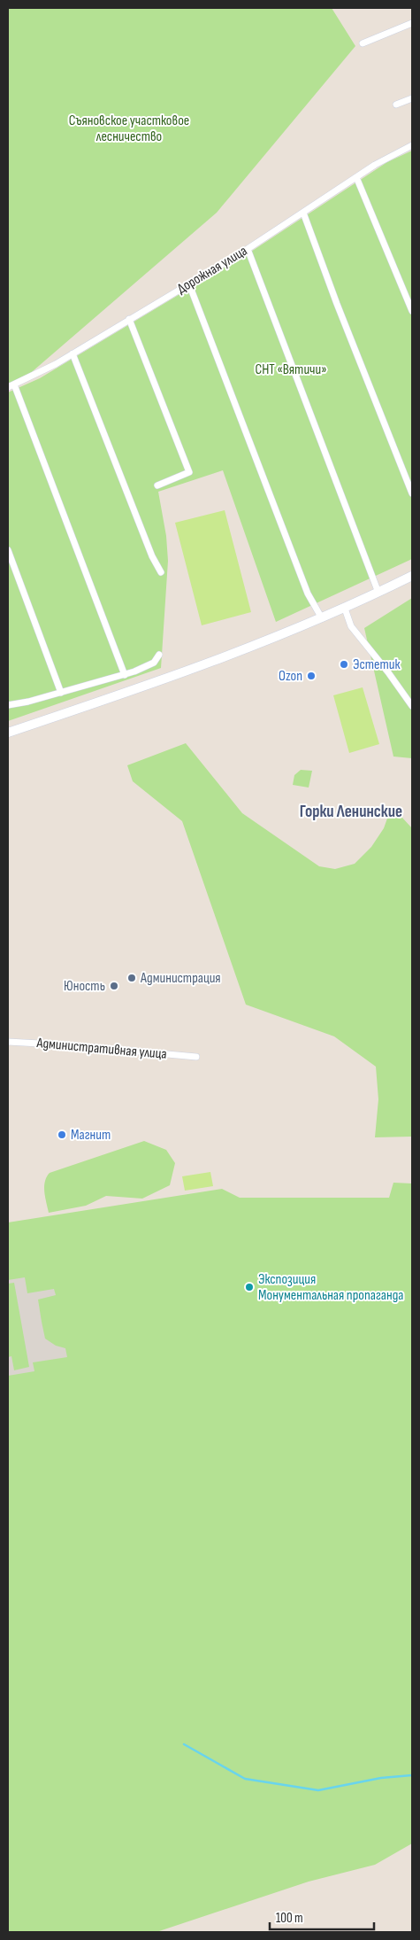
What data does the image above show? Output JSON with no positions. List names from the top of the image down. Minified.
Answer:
{"streets":{"street":["Дорожная улица","Административная улица"]},"districts":["Горки Ленинские"],"parks":["Съяновское участковое лесничество","СНТ «Вятичи»"],"places":["Эстетик","Ozon","Администрация","Юность","Магнит","Экспозиция Монументальная пропаганда"],"scale_bar":"100 m"}
